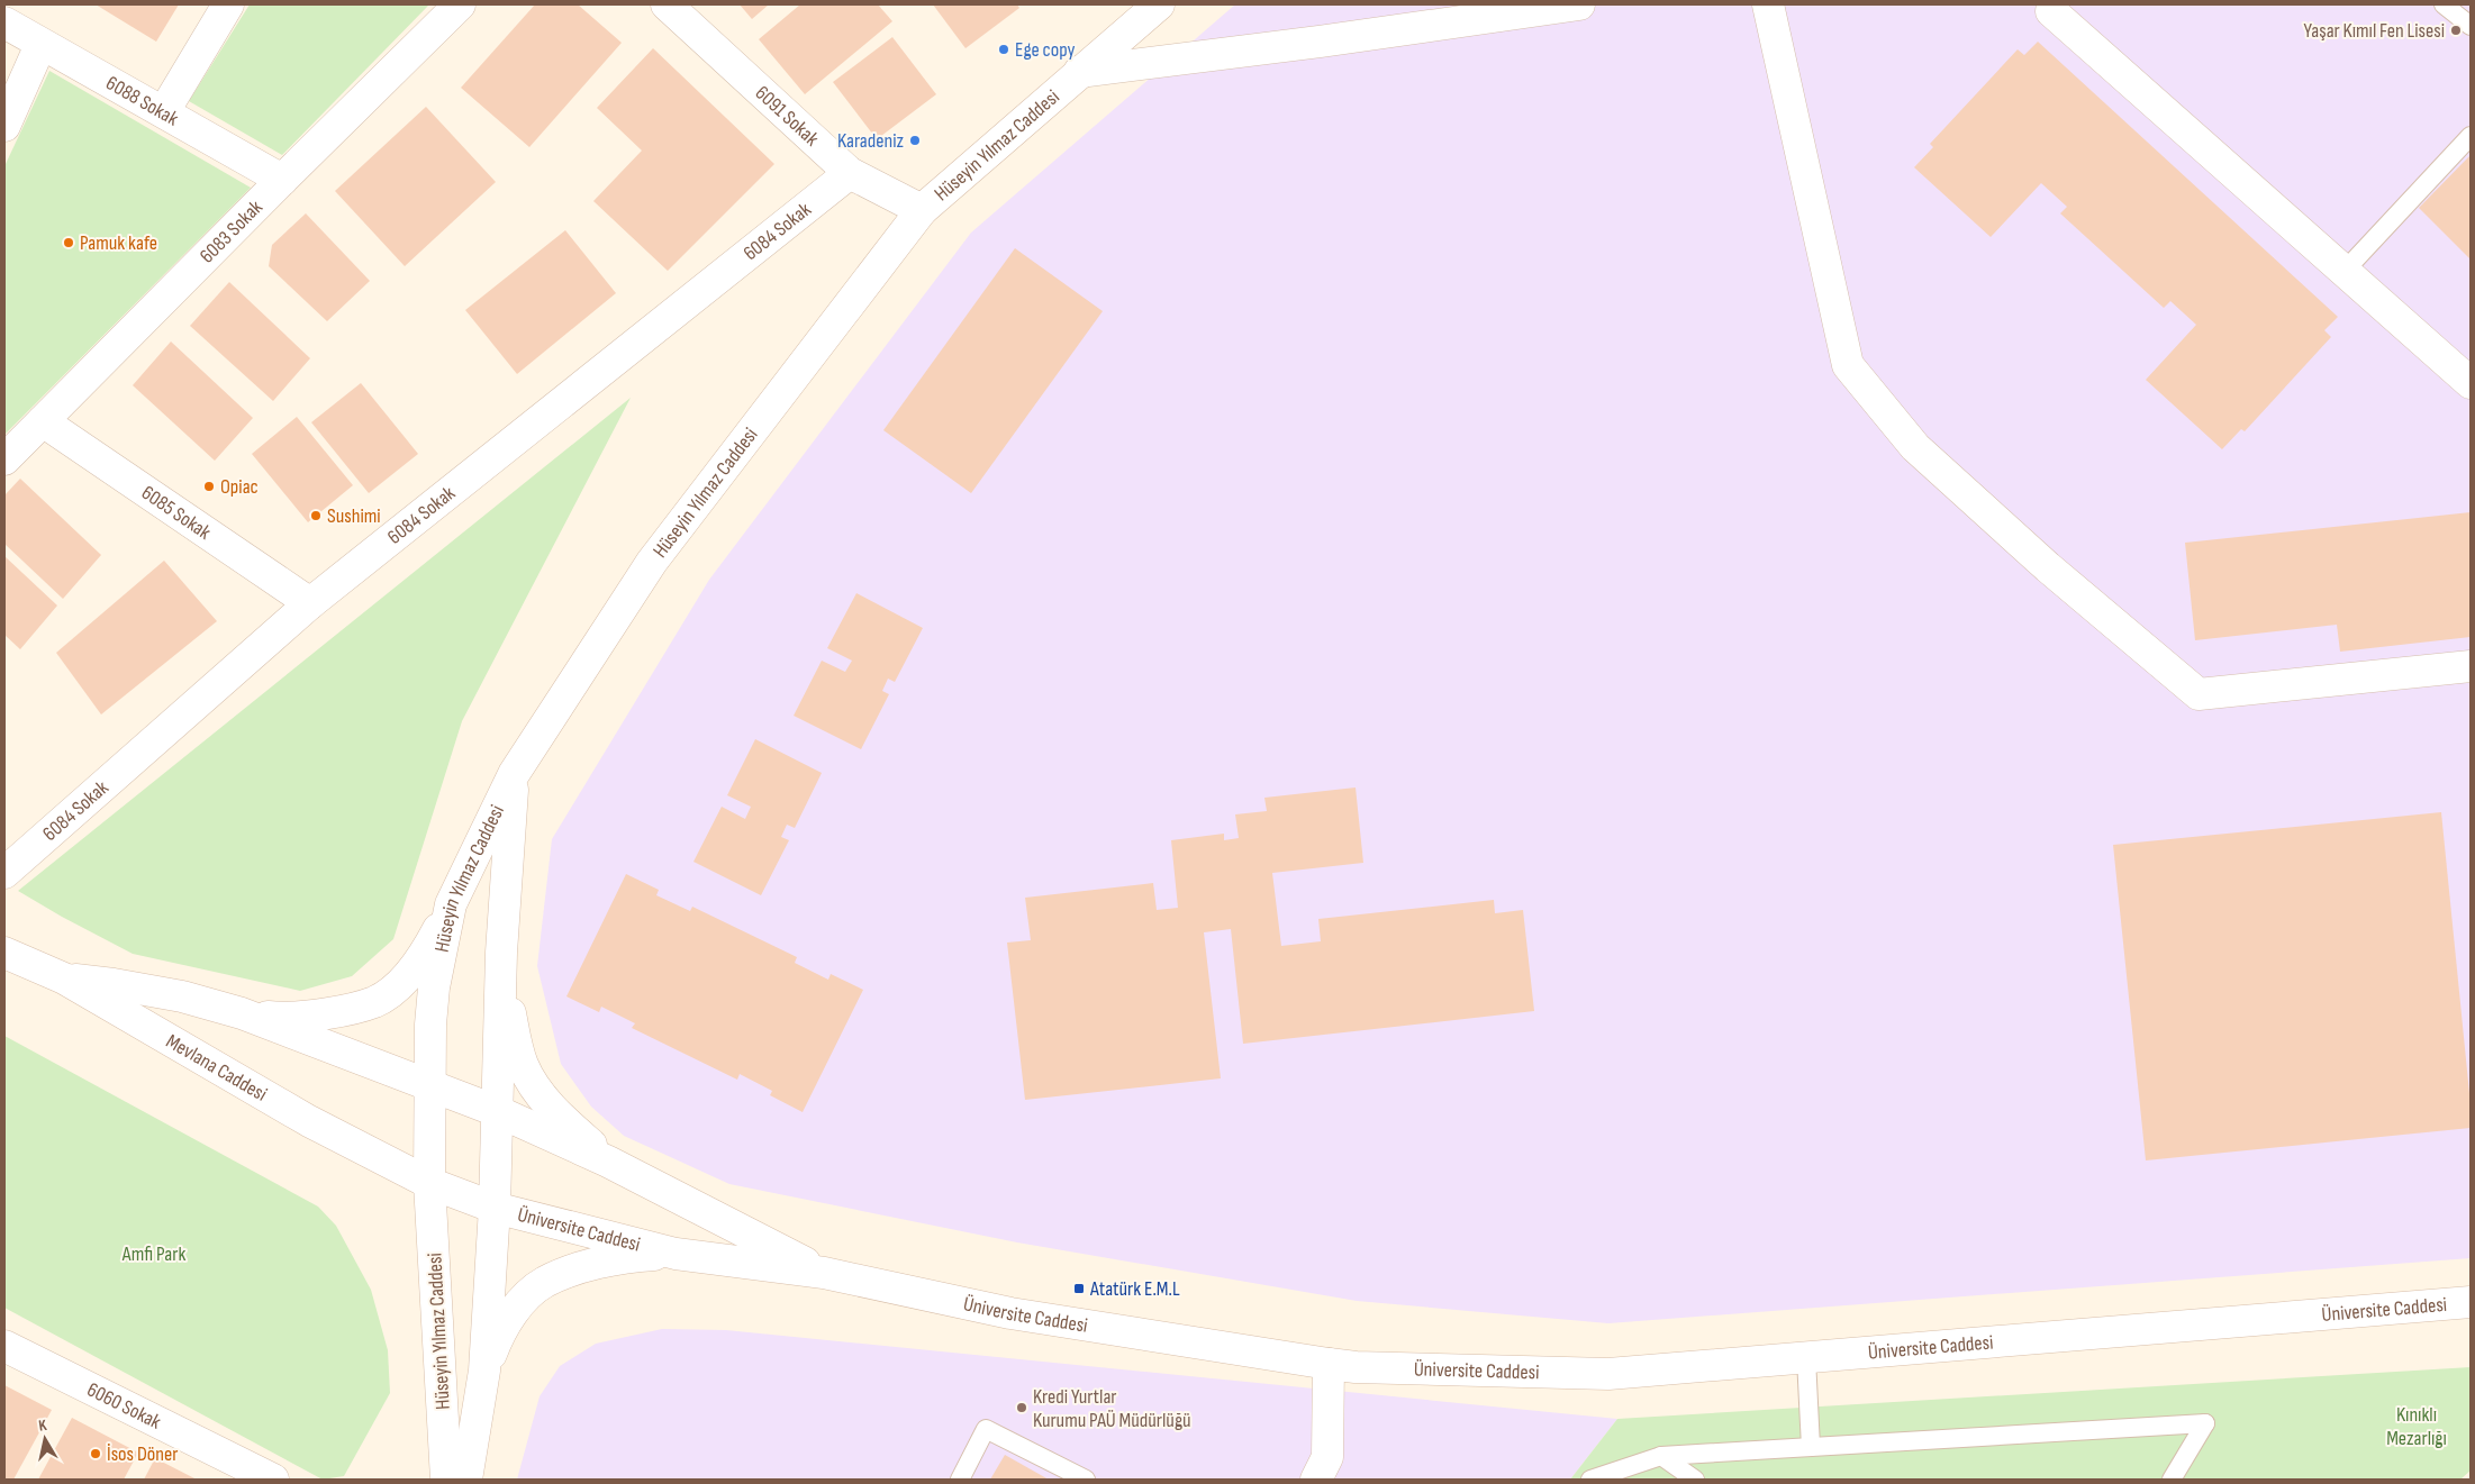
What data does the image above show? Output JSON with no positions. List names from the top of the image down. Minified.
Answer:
{"streets":{"street":["6088 Sokak","6091 Sokak","Hüseyin Yılmaz Caddesi","6083 Sokak","6084 Sokak","6085 Sokak","Mevlana Caddesi","Üniversite Caddesi","6060 Sokak"]},"crossings":[["6088 Sokak","6083 Sokak"],["6091 Sokak","Hüseyin Yılmaz Caddesi"],["6091 Sokak","6084 Sokak"],["Hüseyin Yılmaz Caddesi","Mevlana Caddesi"],["6083 Sokak","6085 Sokak"],["6084 Sokak","6085 Sokak"],["Mevlana Caddesi","Üniversite Caddesi"]],"parks":["Amfi Park","Kınıklı Mezarlığı"],"places":{"other":["Yaşar Kımıl Fen Lisesi","Ege copy","Karadeniz","Pamuk kafe","Opiac","Sushimi","Kredi Yurtlar Kurumu PAÜ Müdürlüğü","İsos Döner"],"transit":["Atatürk E.M.L"]},"north":"top"}
